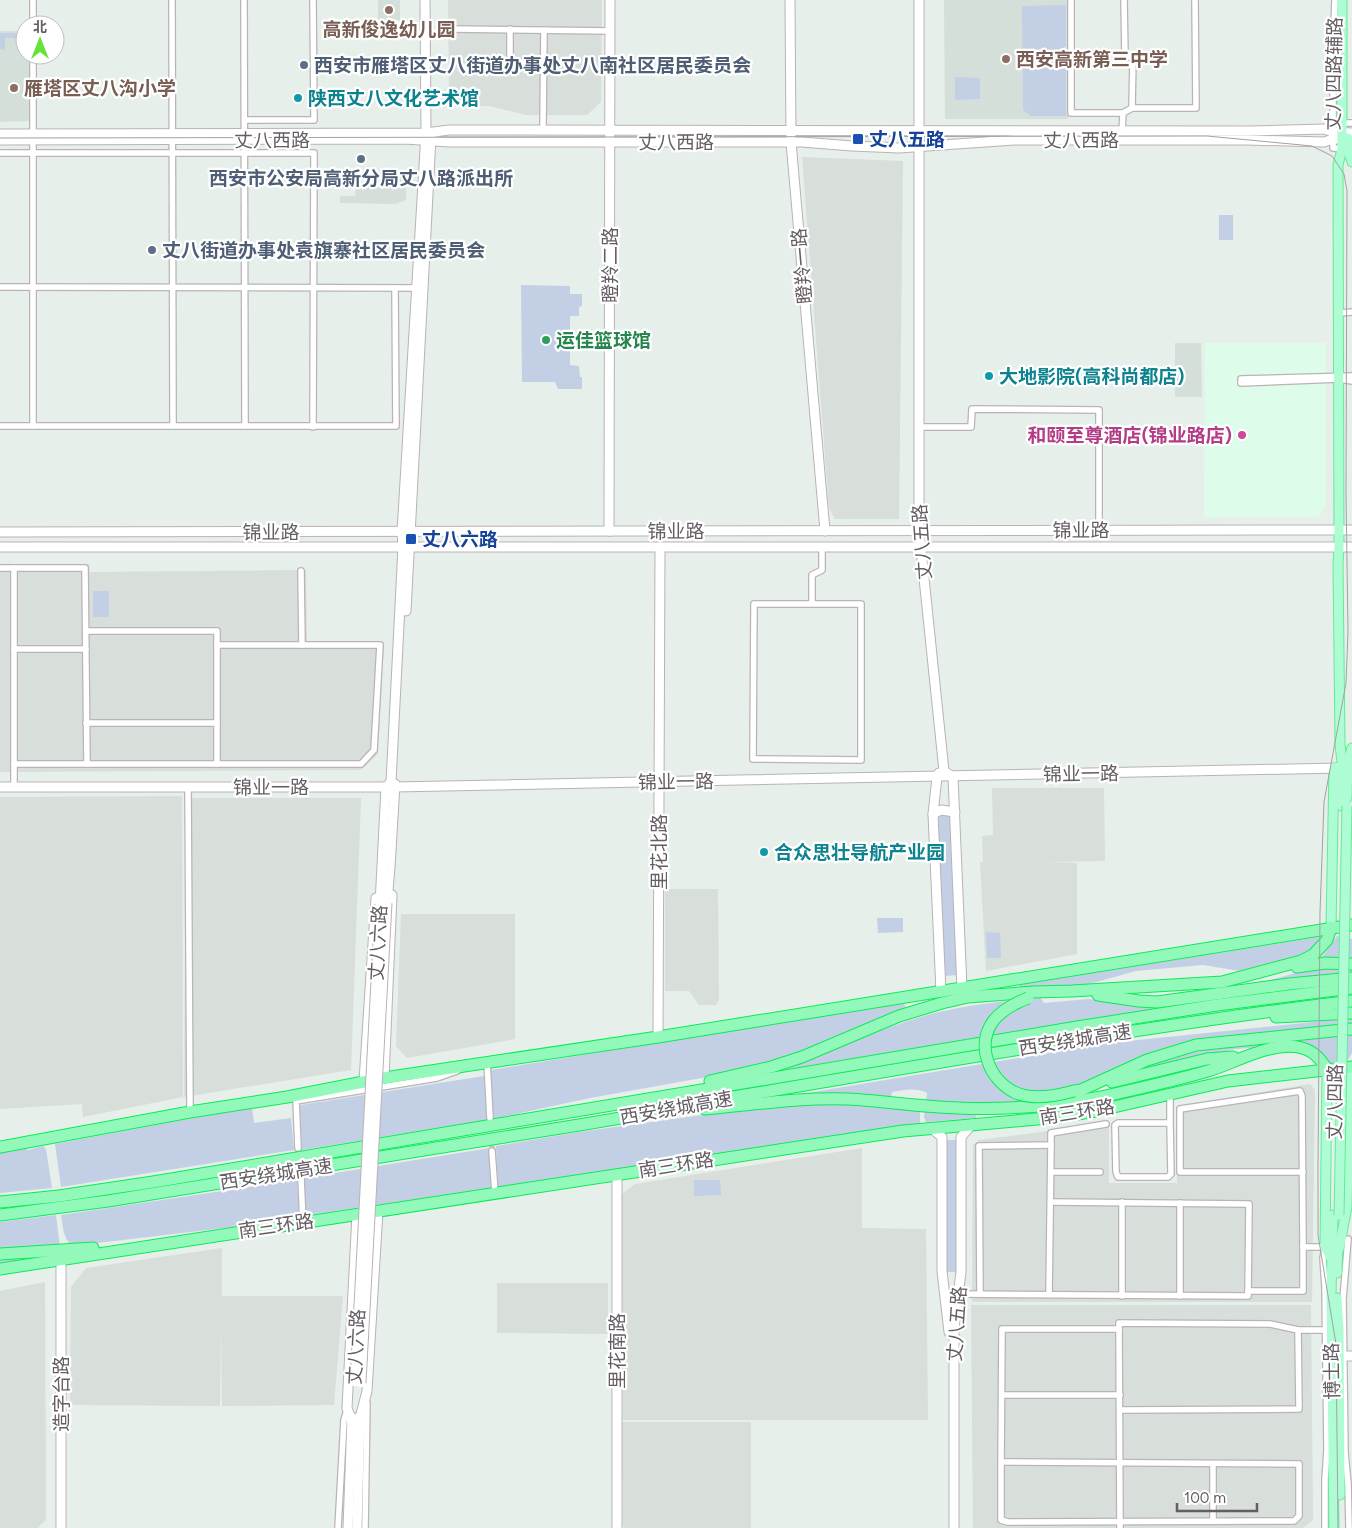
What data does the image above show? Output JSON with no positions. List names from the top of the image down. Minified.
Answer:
{"streets":{"highway":["西安绕城高速","南三环路"],"main road":["丈八西路","瞪羚二路","瞪羚一路","锦业路","丈八五路","锦业一路","里花北路","丈八六路","丈八四路","里花南路","博士路","造字台路"],"street":["丈八四路辅路"]},"crossings":[["丈八四路辅路","丈八西路"],["丈八四路辅路","丈八四路"],["丈八西路","瞪羚二路"],["丈八西路","瞪羚一路"],["丈八西路","丈八五路"],["丈八西路","丈八六路"],["丈八西路","丈八四路"],["瞪羚二路","锦业路"],["瞪羚一路","锦业路"],["锦业路","丈八五路"],["锦业路","里花北路"],["锦业路","丈八六路"],["锦业路","丈八四路"],["丈八五路","锦业一路"],["丈八五路","南三环路"],["锦业一路","里花北路"],["锦业一路","丈八六路"],["锦业一路","丈八四路"],["丈八四路","博士路"],["南三环路","里花南路"],["南三环路","造字台路"]],"places":{"other":["高新俊逸幼儿园","西安高新第三中学","西安市雁塔区丈八街道办事处丈八南社区居民委员会","雁塔区丈八沟小学","陕西丈八文化艺术馆","西安市公安局高新分局丈八路派出所","丈八街道办事处袁旗寨社区居民委员会","运佳篮球馆","大地影院(高科尚都店)","和颐至尊酒店(锦业路店)","合众思壮导航产业园"],"transit":["丈八五路","丈八六路"]},"scale_bar":"100 m","north":"top"}
